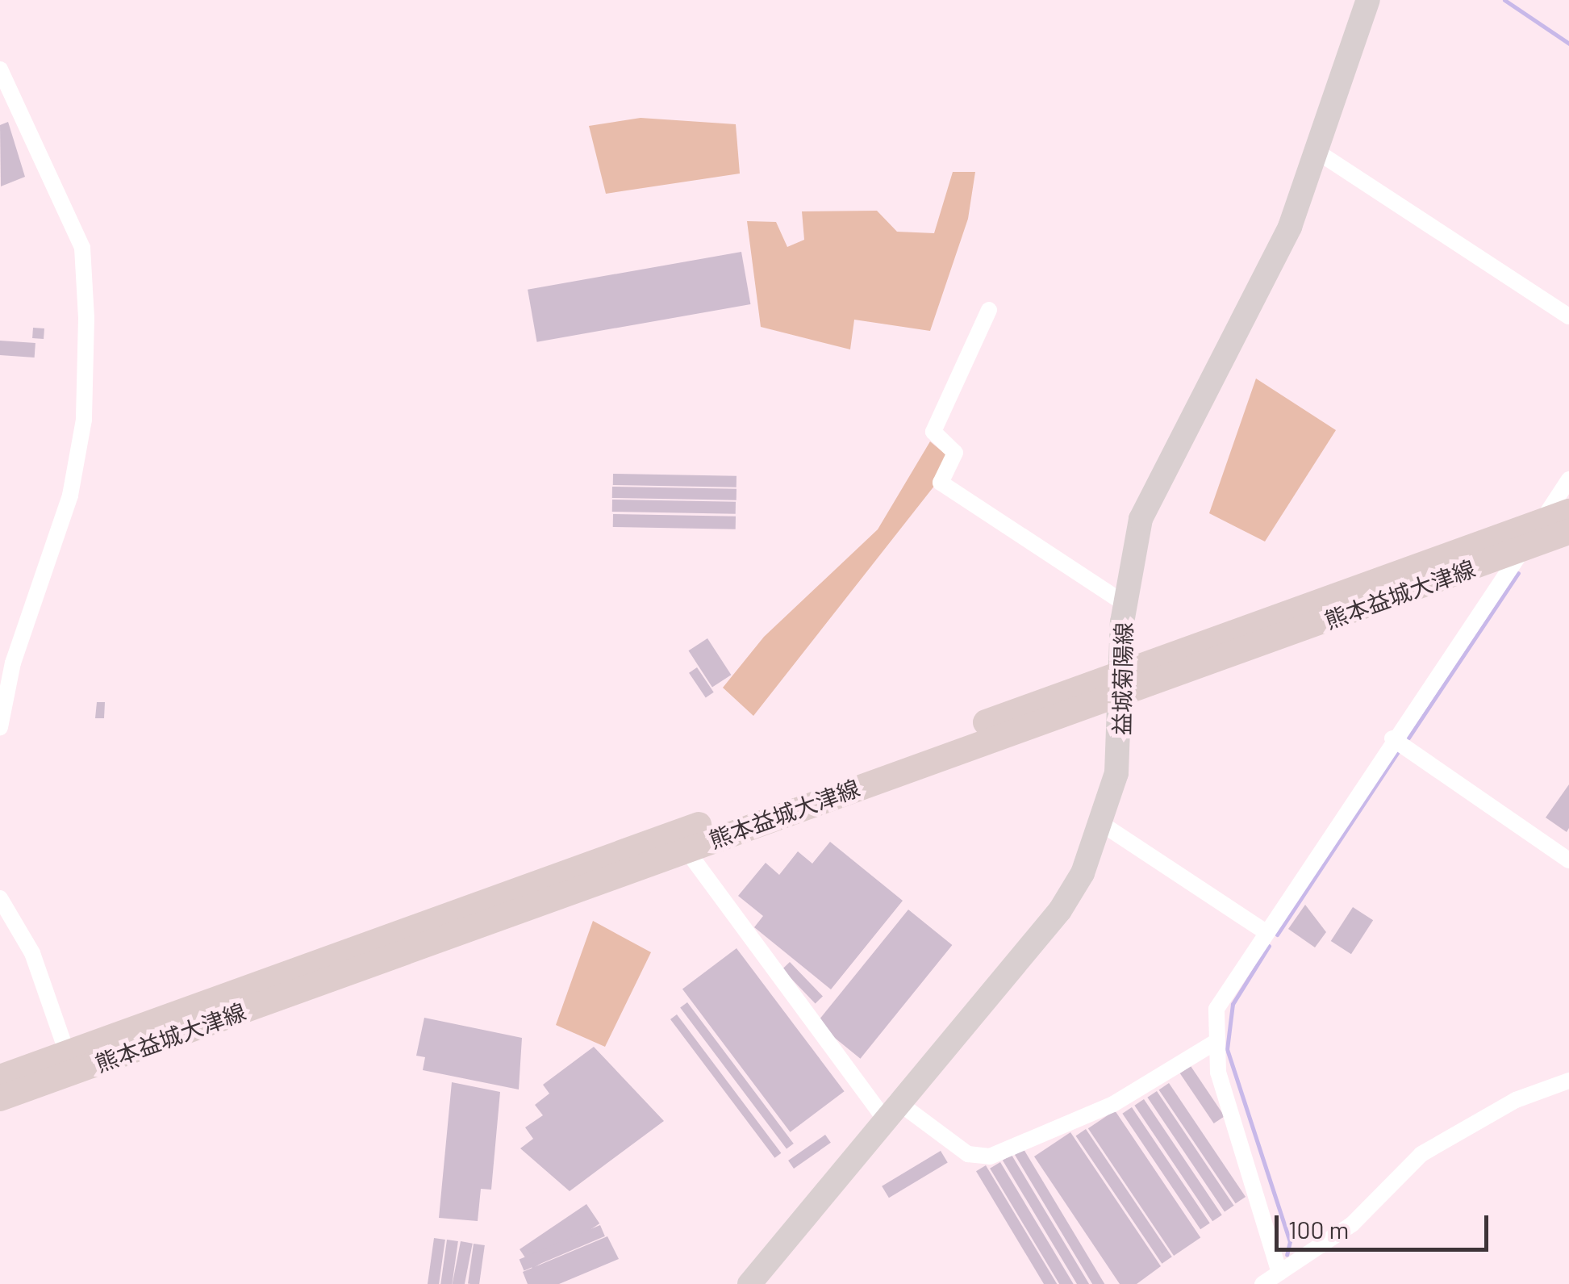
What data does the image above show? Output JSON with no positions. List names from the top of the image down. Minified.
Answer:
{"streets":{"main road":["熊本益城大津線","益城菊陽線"]},"crossings":[["熊本益城大津線","益城菊陽線"]],"scale_bar":"100 m"}
